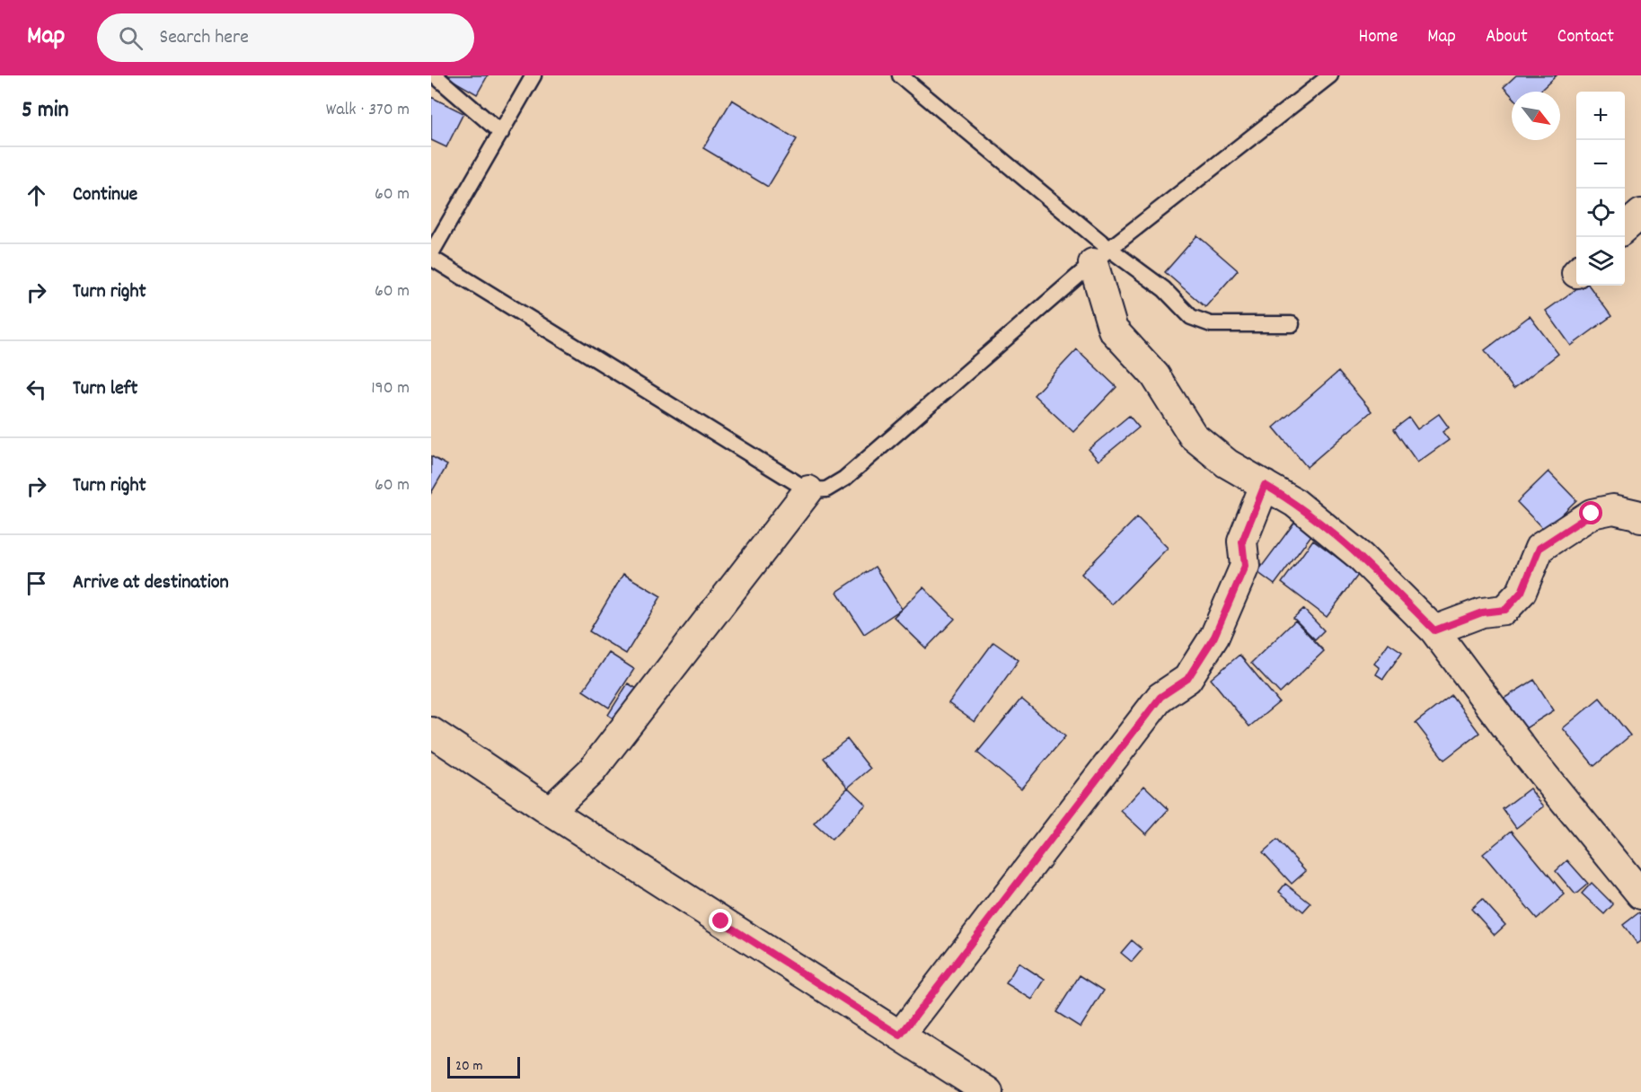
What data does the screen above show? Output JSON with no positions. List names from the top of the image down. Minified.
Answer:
{"scale_bar":"20 m","north":"bottom right","page":{"header":"Map","search":"Search here","nav":["Home","Map","About","Contact"],"heading":["5 min","Walk · 370 m"],"map_buttons":["+","−"],"list":[["Continue","60 m"],["Turn right","60 m"],["Turn left","190 m"],["Turn right","60 m"],"Arrive at destination"],"scale":"20 m"}}
